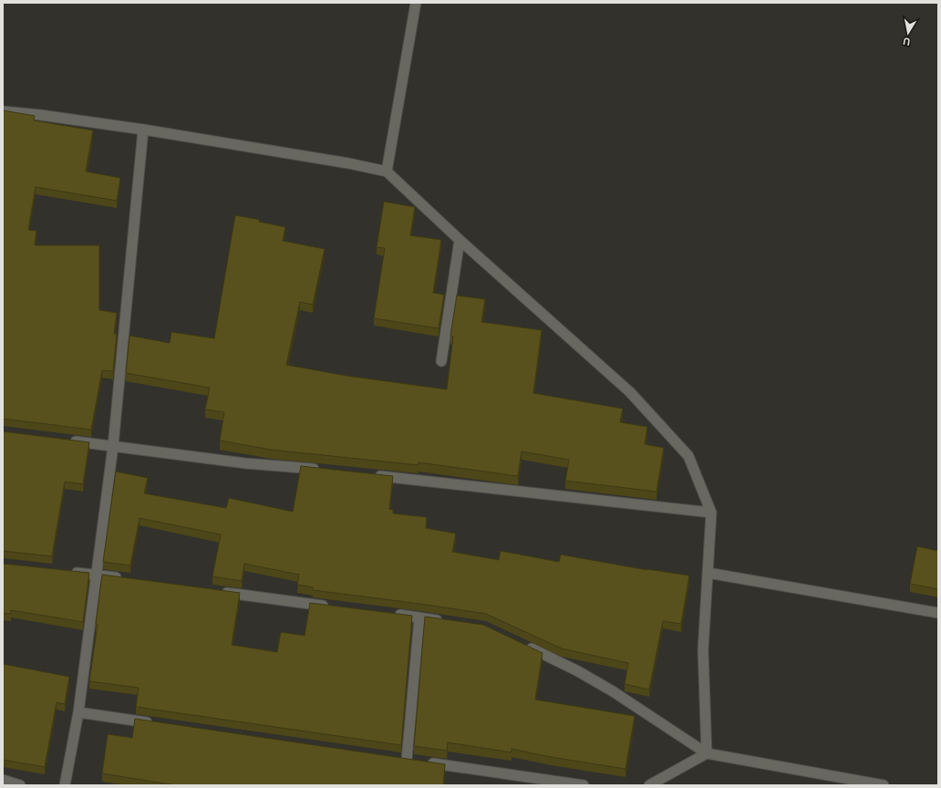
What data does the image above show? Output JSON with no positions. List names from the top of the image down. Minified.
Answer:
{"north":"bottom"}
